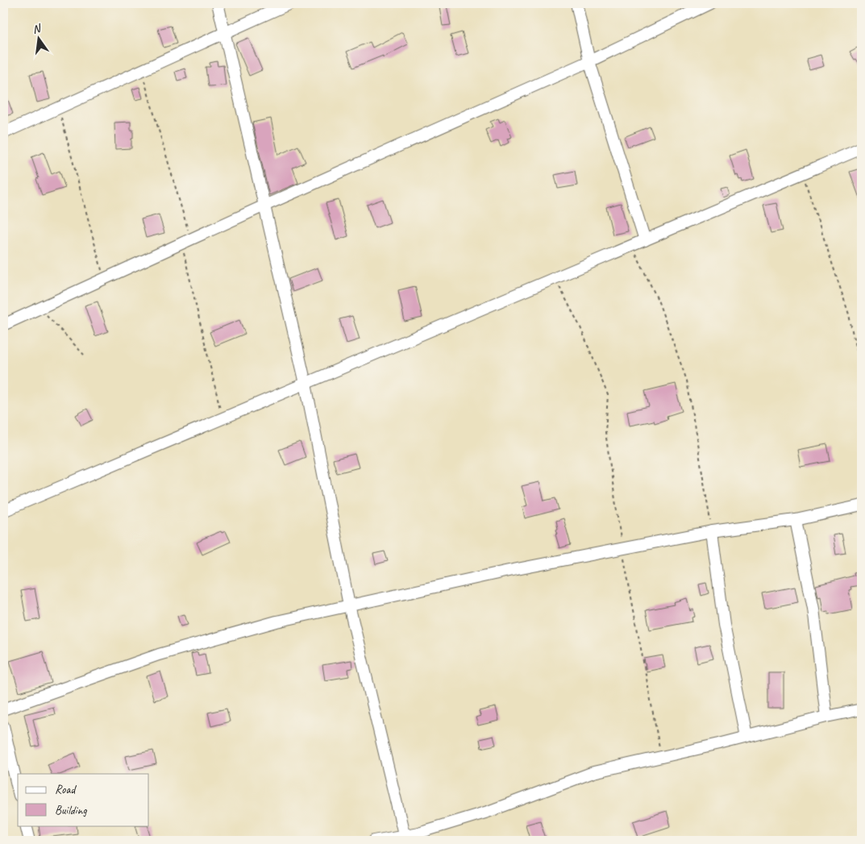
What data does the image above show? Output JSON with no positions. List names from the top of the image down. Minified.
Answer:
{"legend":["Road","Building"],"north":"top"}
